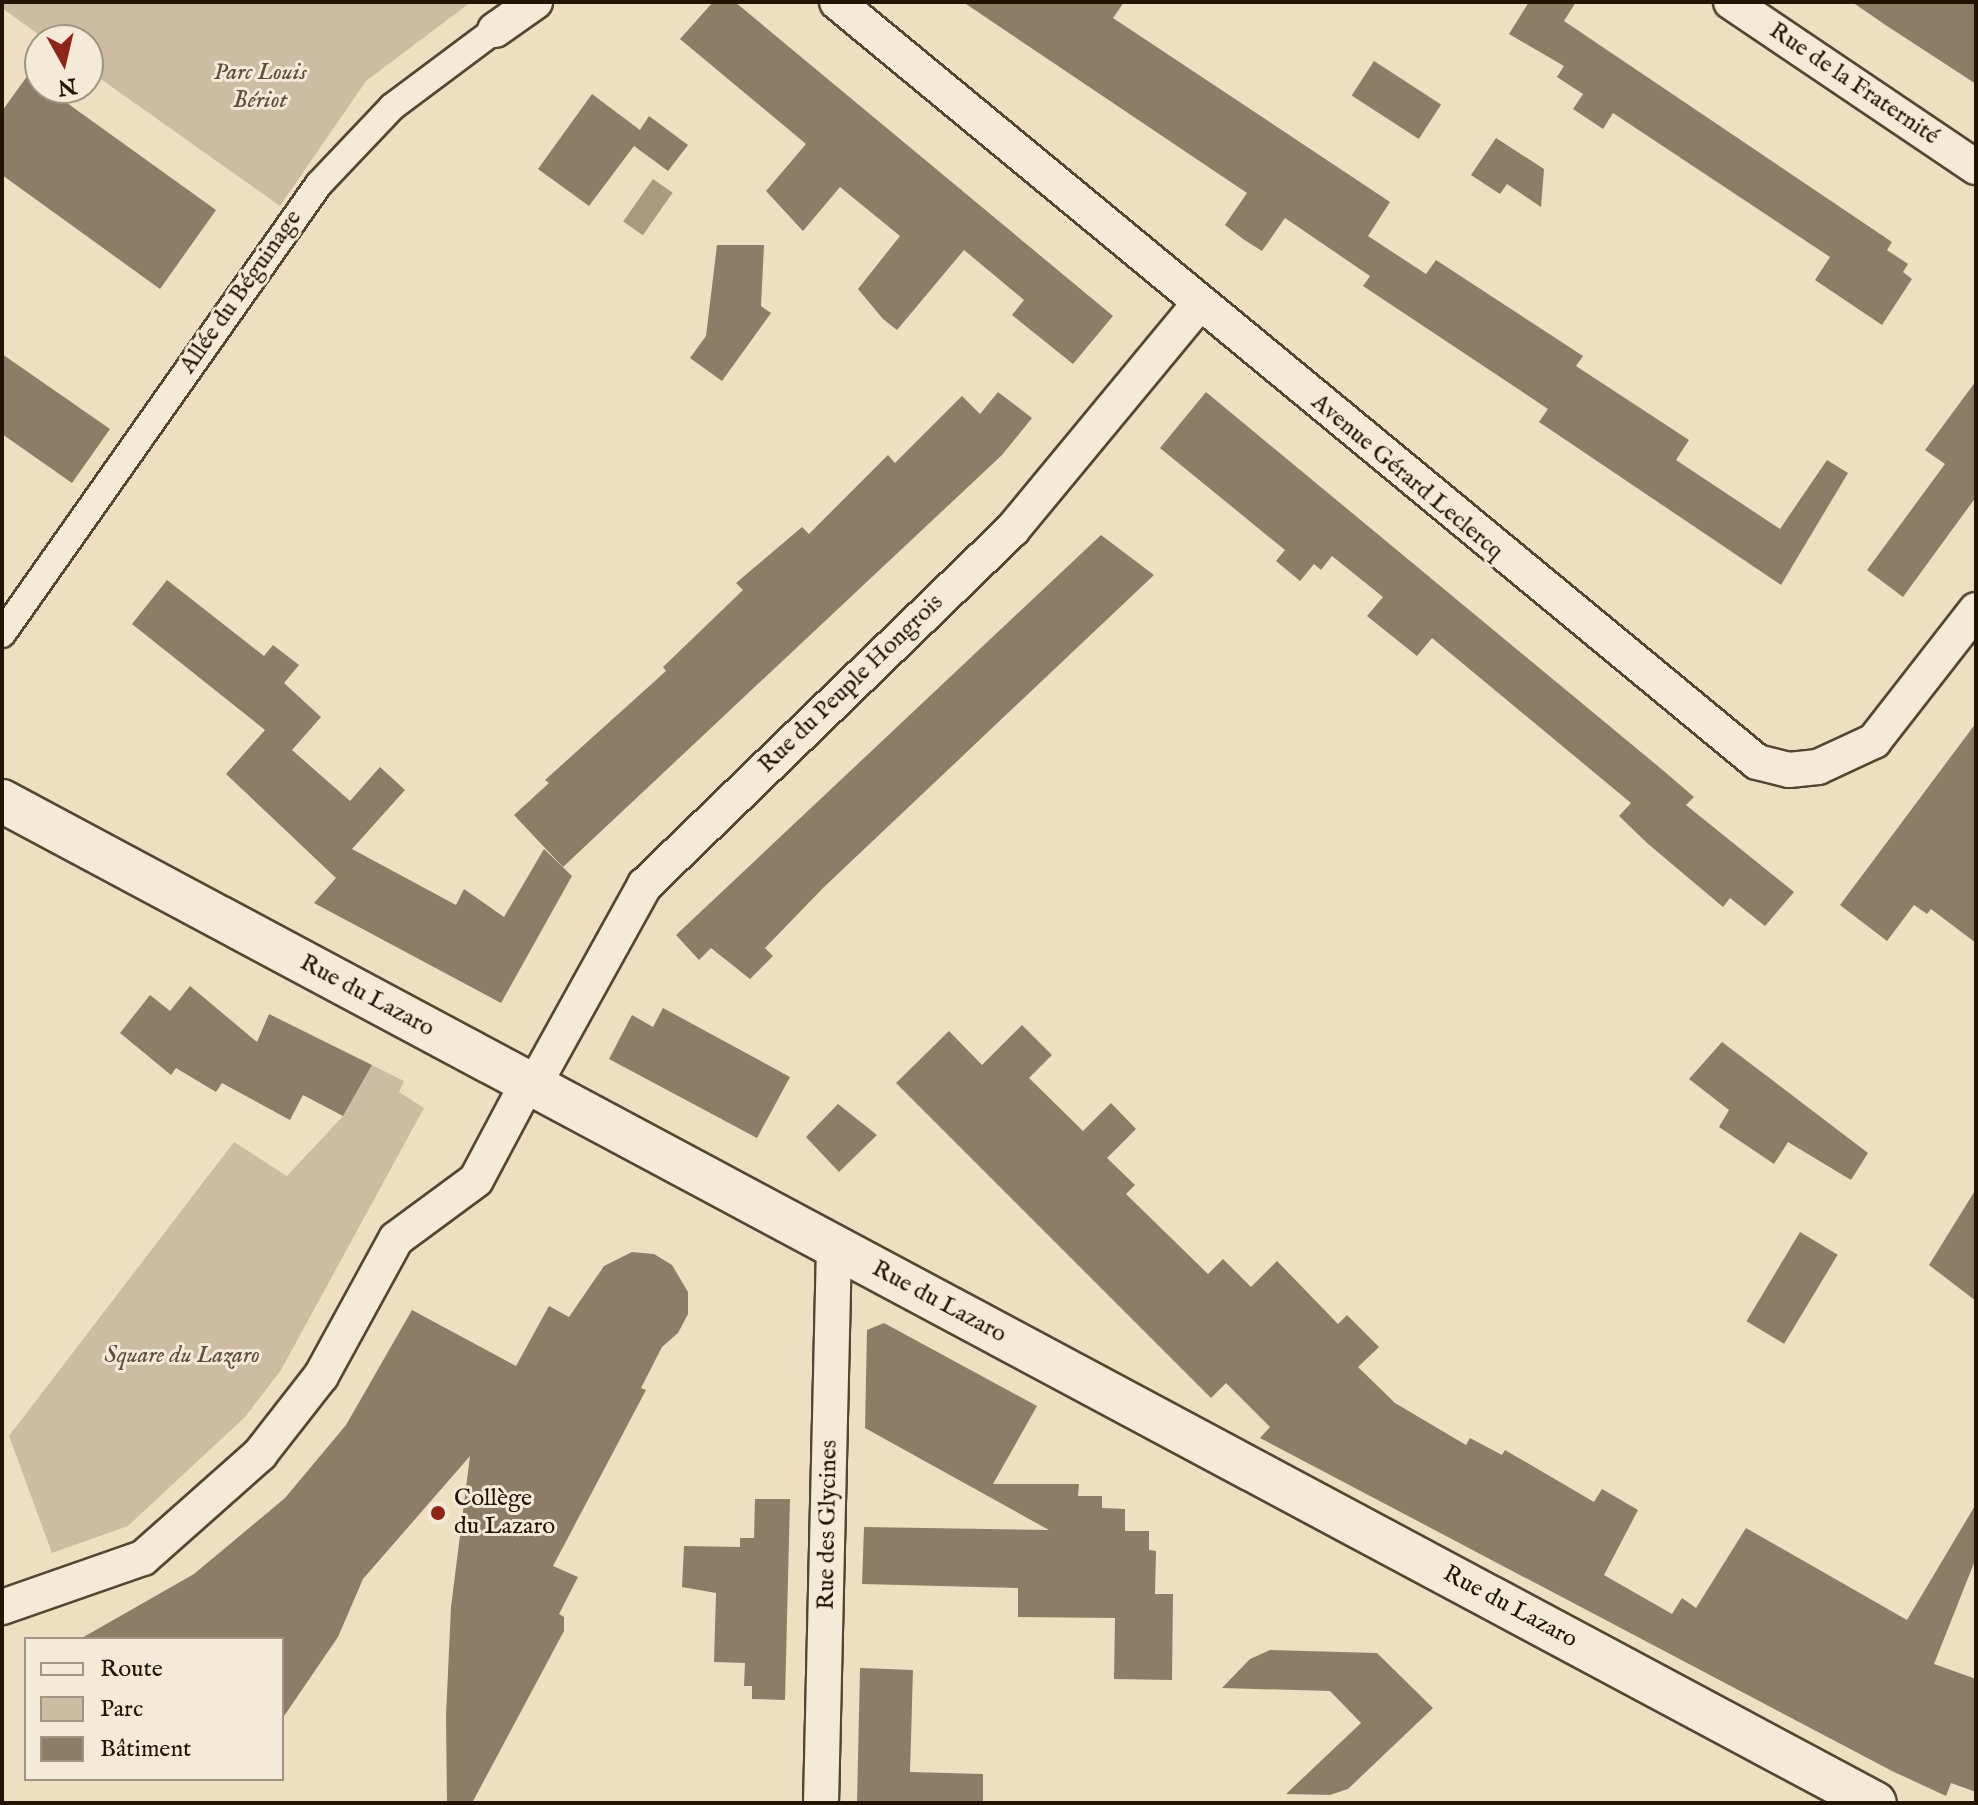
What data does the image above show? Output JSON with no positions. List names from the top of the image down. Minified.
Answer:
{"streets":{"street":["Rue de la Fraternité","Allée du Béguinage","Avenue Gérard Leclercq","Rue du Peuple Hongrois","Rue du Lazaro","Rue des Glycines"]},"crossings":[["Avenue Gérard Leclercq","Rue du Peuple Hongrois"],["Rue du Peuple Hongrois","Rue du Lazaro"],["Rue du Lazaro","Rue des Glycines"]],"parks":["Parc Louis Bériot","Square du Lazaro"],"places":["Collège du Lazaro"],"legend":["Route","Parc","Bâtiment"],"north":"bottom"}
